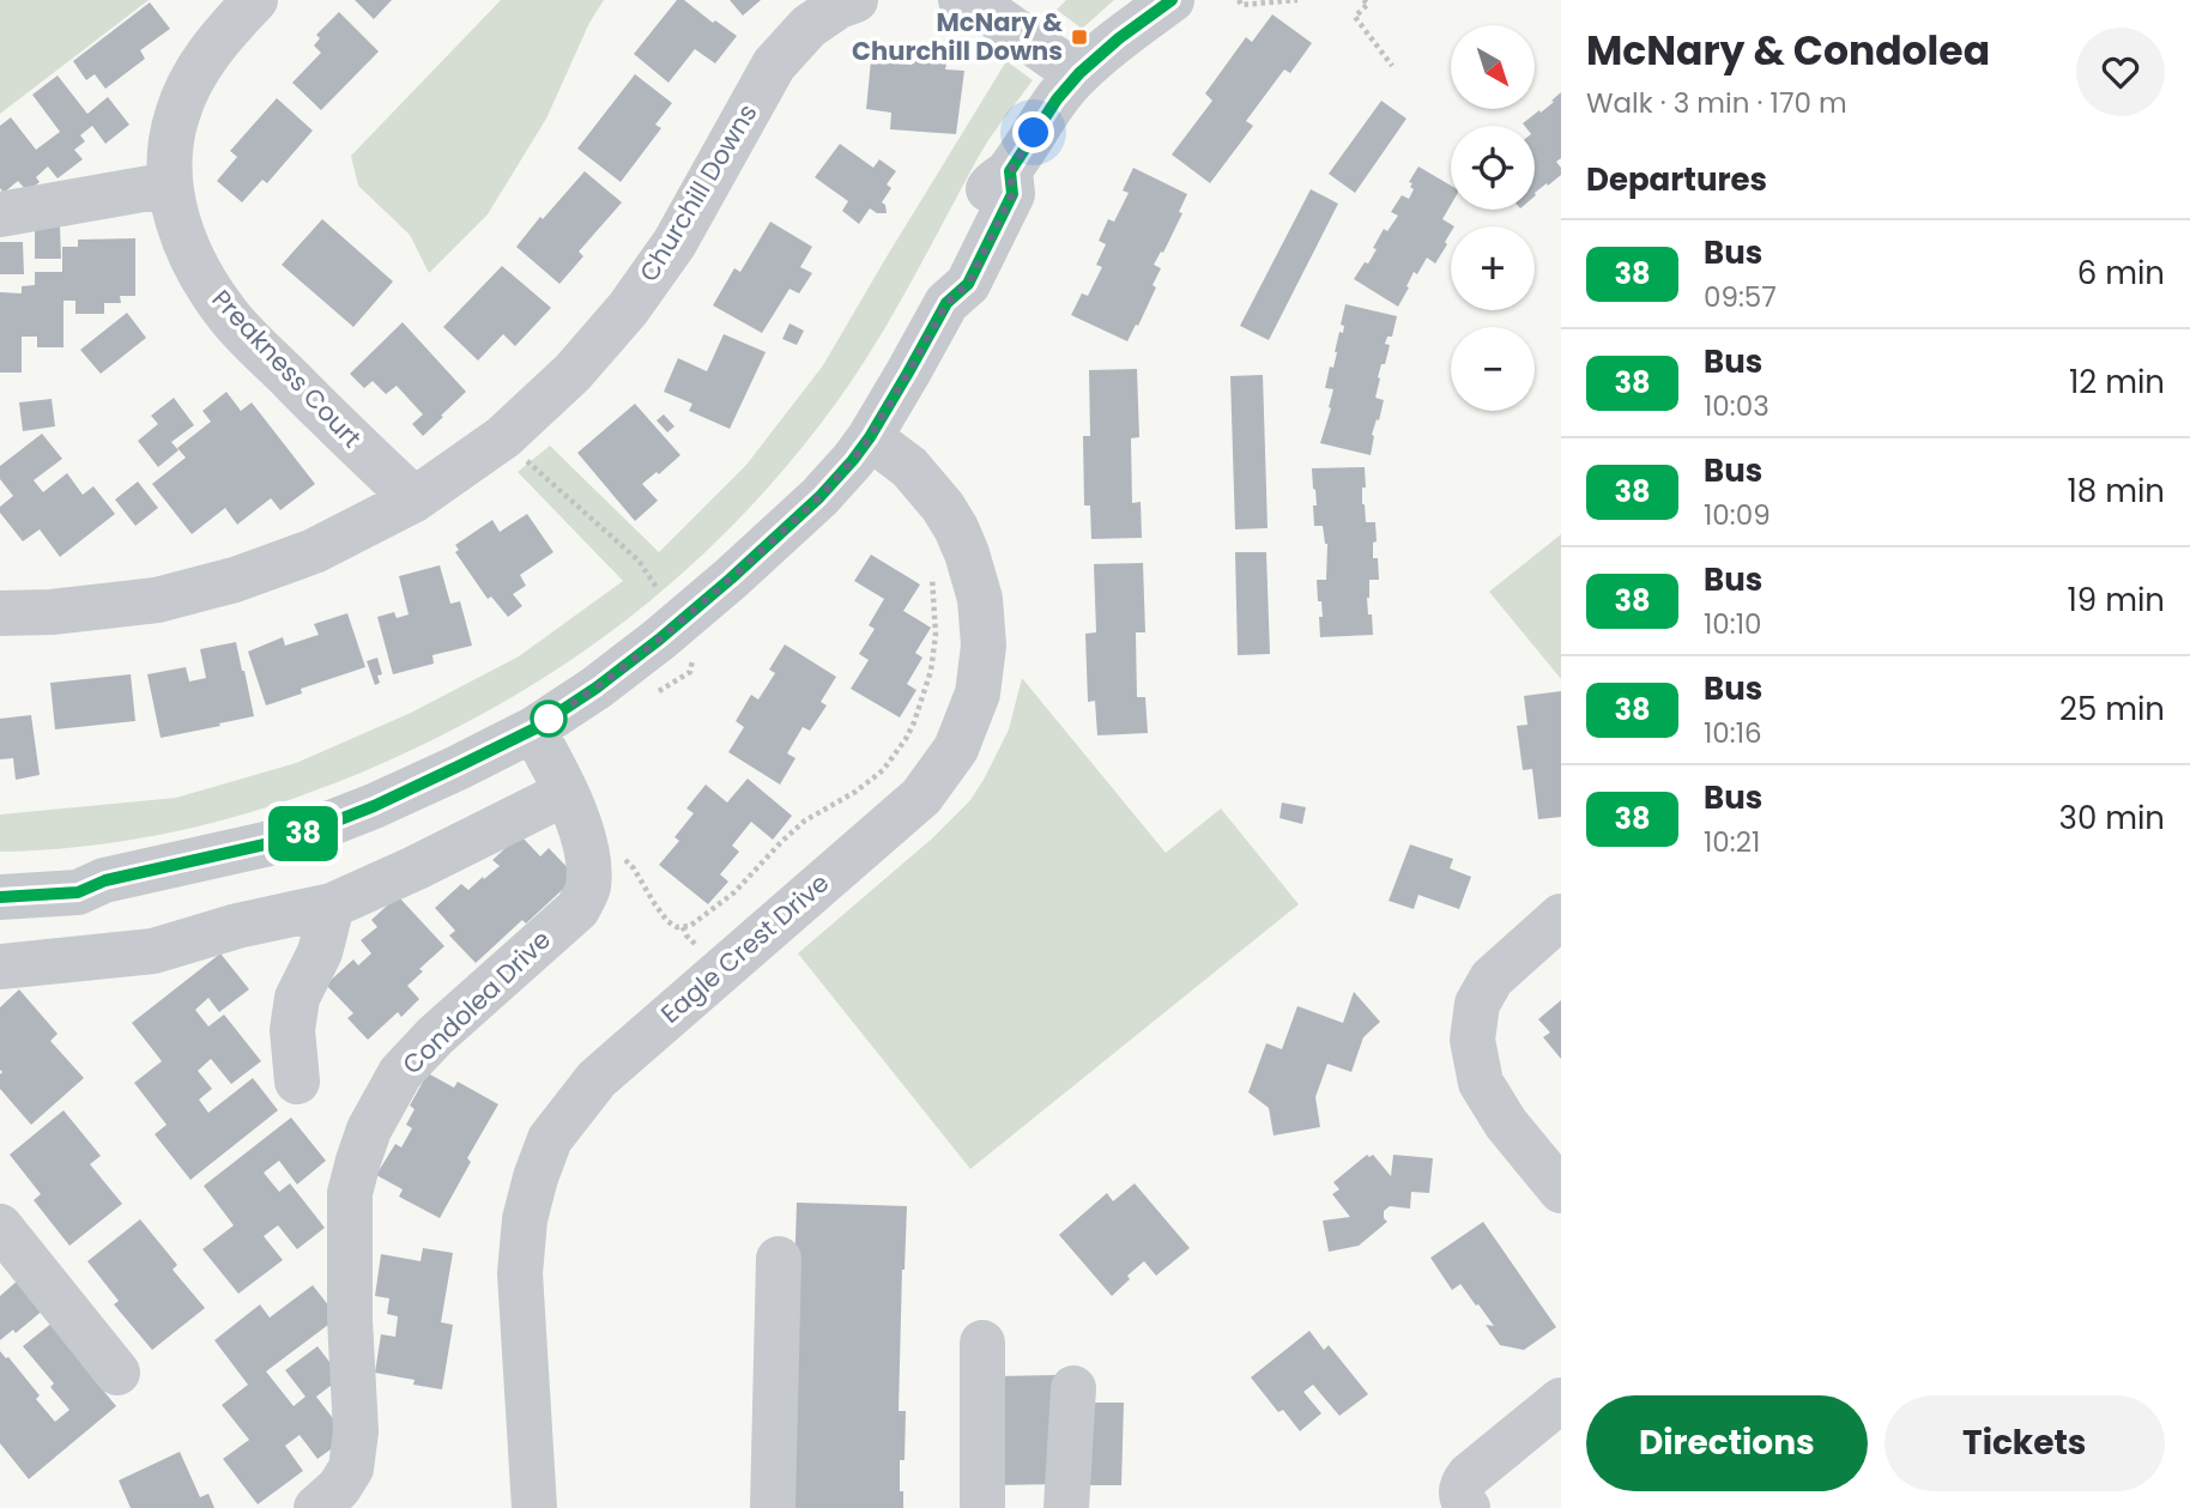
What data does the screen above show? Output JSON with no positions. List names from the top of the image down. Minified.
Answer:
{"streets":{"street":["Churchill Downs","Preakness Court","Eagle Crest Drive","Condolea Drive"]},"crossings":[["Churchill Downs","Preakness Court"]],"places":{"transit":["McNary & Churchill Downs"]},"lines":["bus line 38"],"north":"bottom right","page":{"on_map":"38","heading":[["McNary & Condolea","Walk · 3 min · 170 m"],"Departures"],"map_buttons":["+","−"],"list":[{"mark":"38","name":"Bus","note":"09:57","value":"6 min"},{"mark":"38","name":"Bus","note":"10:03","value":"12 min"},{"mark":"38","name":"Bus","note":"10:09","value":"18 min"},{"mark":"38","name":"Bus","note":"10:10","value":"19 min"},{"mark":"38","name":"Bus","note":"10:16","value":"25 min"},{"mark":"38","name":"Bus","note":"10:21","value":"30 min"}],"buttons":["Directions","Tickets"]}}
